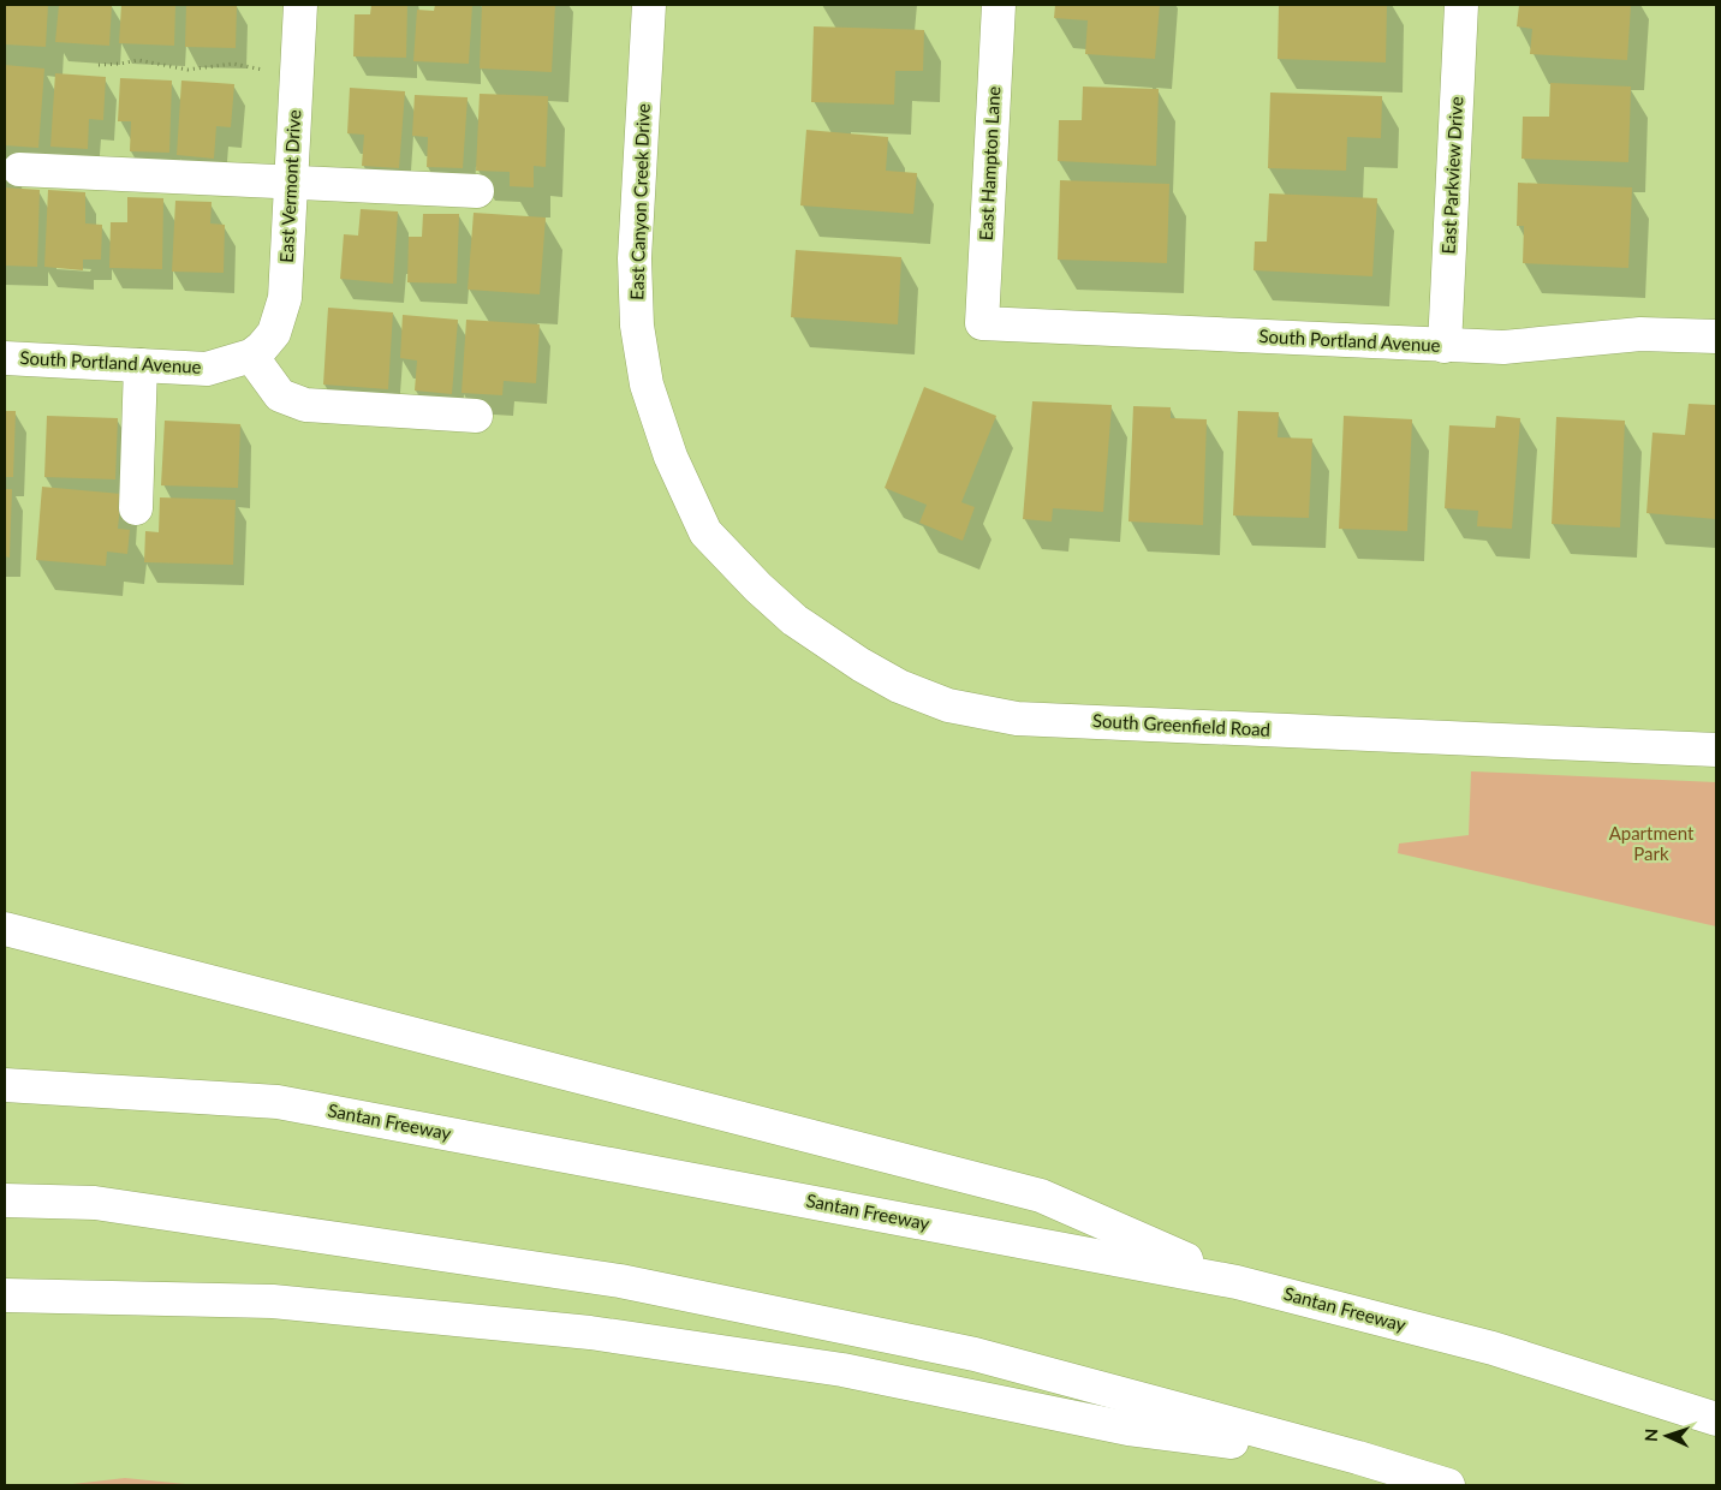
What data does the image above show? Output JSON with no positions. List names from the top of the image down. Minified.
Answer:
{"streets":{"main road":["East Hampton Lane","East Parkview Drive","East Vermont Drive","East Canyon Creek Drive","South Portland Avenue","South Greenfield Road","Santan Freeway"]},"crossings":[["East Hampton Lane","South Portland Avenue"],["East Parkview Drive","South Portland Avenue"],["East Vermont Drive","South Portland Avenue"],["East Canyon Creek Drive","South Greenfield Road"]],"parks":["Apartment Park"],"north":"left"}
